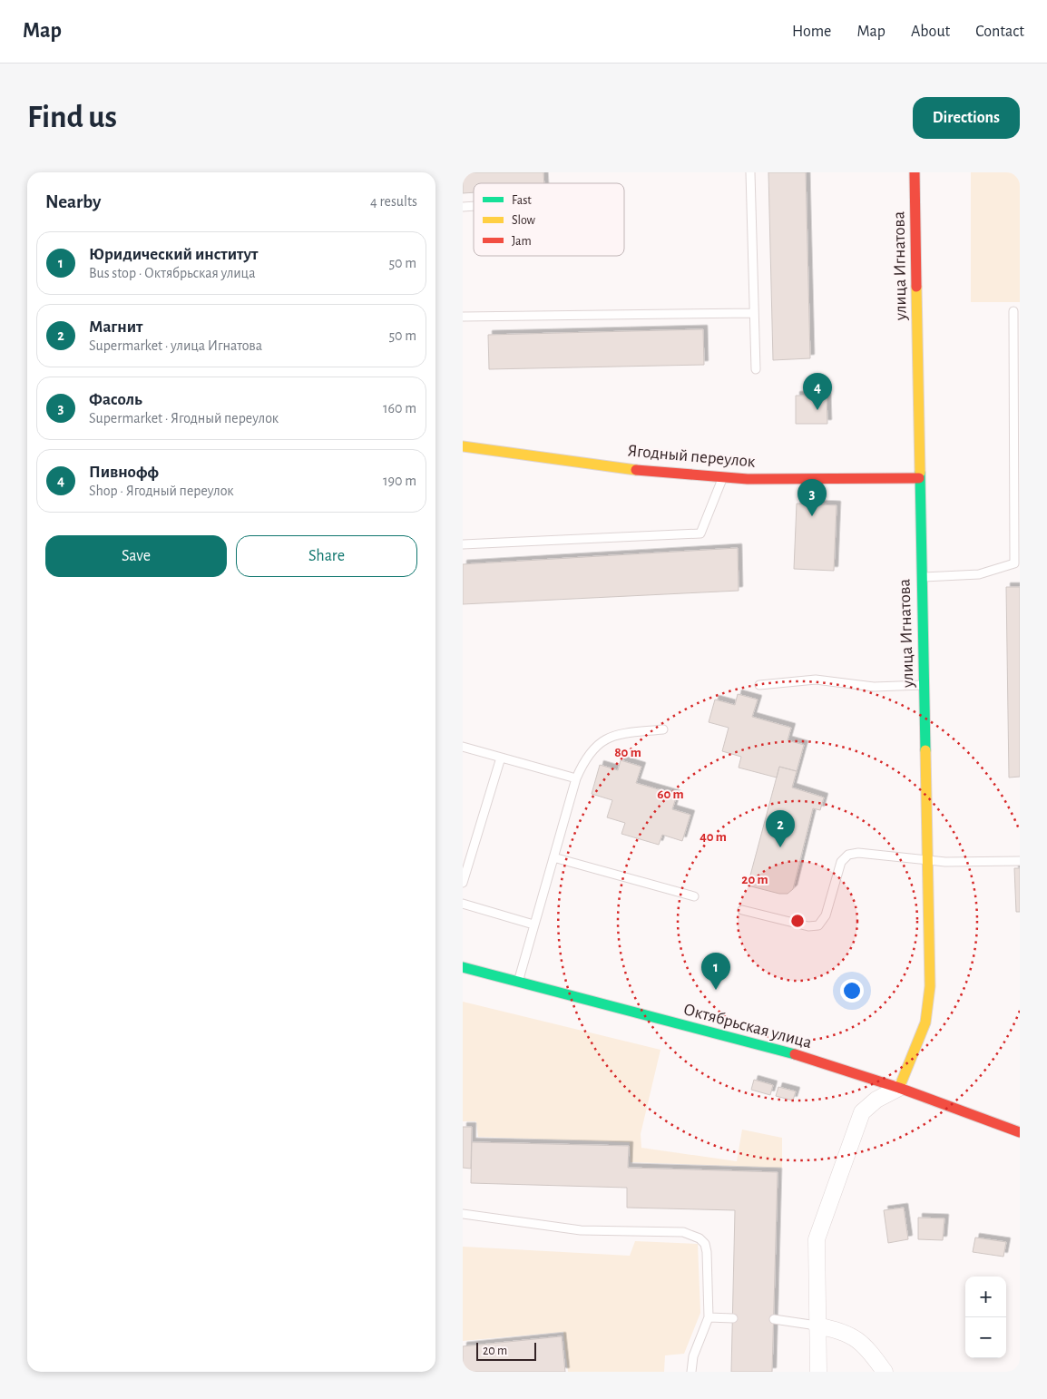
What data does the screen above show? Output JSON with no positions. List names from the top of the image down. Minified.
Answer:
{"streets":{"main road":["улица Игнатова","Ягодный переулок","Октябрьская улица"]},"crossings":[["улица Игнатова","Ягодный переулок"],["улица Игнатова","Октябрьская улица"]],"legend":["Fast","Slow","Jam"],"scale_bar":"20 m","page":{"header":"Map","nav":["Home","Map","About","Contact"],"buttons":["Directions",["Save","Share"]],"title":"Find us","heading":["Nearby","4 results"],"list":[{"mark":"1","name":"Юридический институт","note":"Bus stop · Октябрьская улица","value":"50 m"},{"mark":"2","name":"Магнит","note":"Supermarket · улица Игнатова","value":"50 m"},{"mark":"3","name":"Фасоль","note":"Supermarket · Ягодный переулок","value":"160 m"},{"mark":"4","name":"Пивнофф","note":"Shop · Ягодный переулок","value":"190 m"}],"pins":["4","3","2","1"],"map_buttons":["+","−"],"scale":"20 m"},"rings":["80 m","60 m","40 m","20 m"]}
